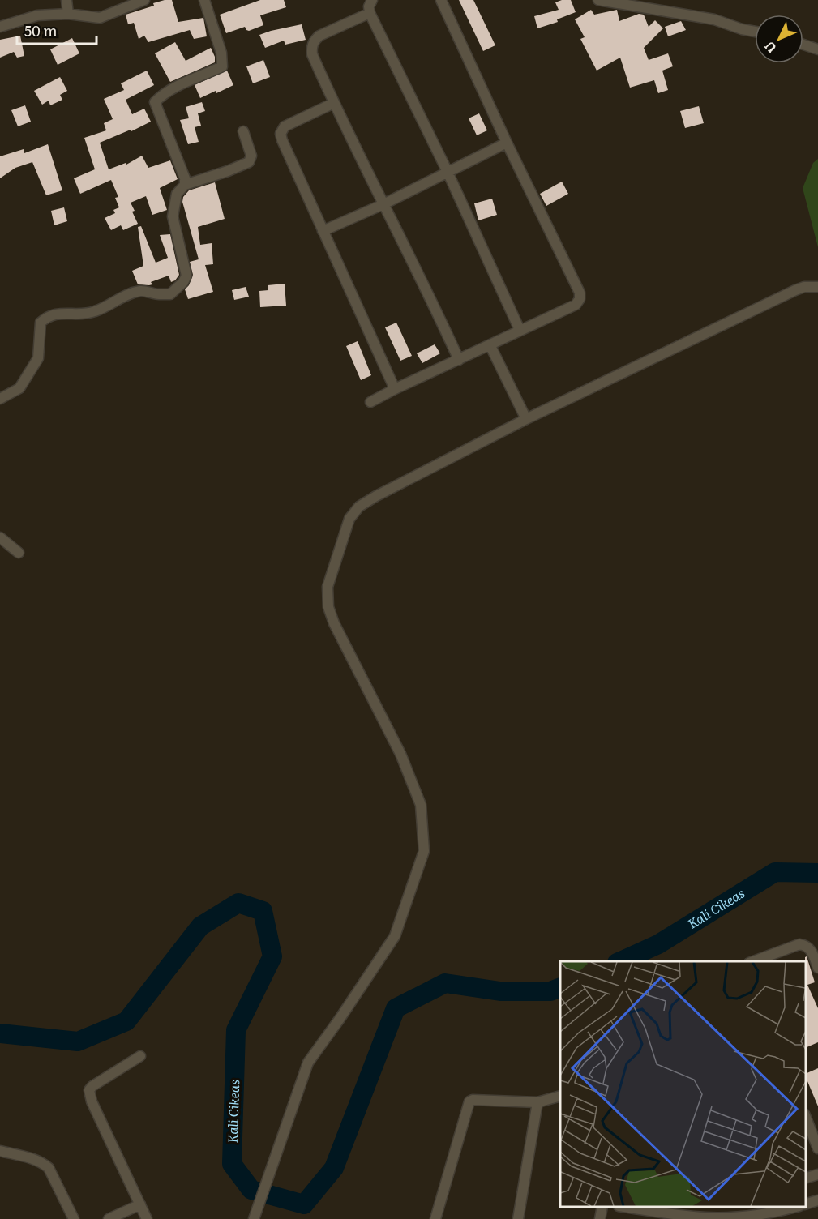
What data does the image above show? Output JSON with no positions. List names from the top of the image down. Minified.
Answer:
{"water":["Kali Cikeas"],"scale_bar":"50 m","north":"bottom left"}
